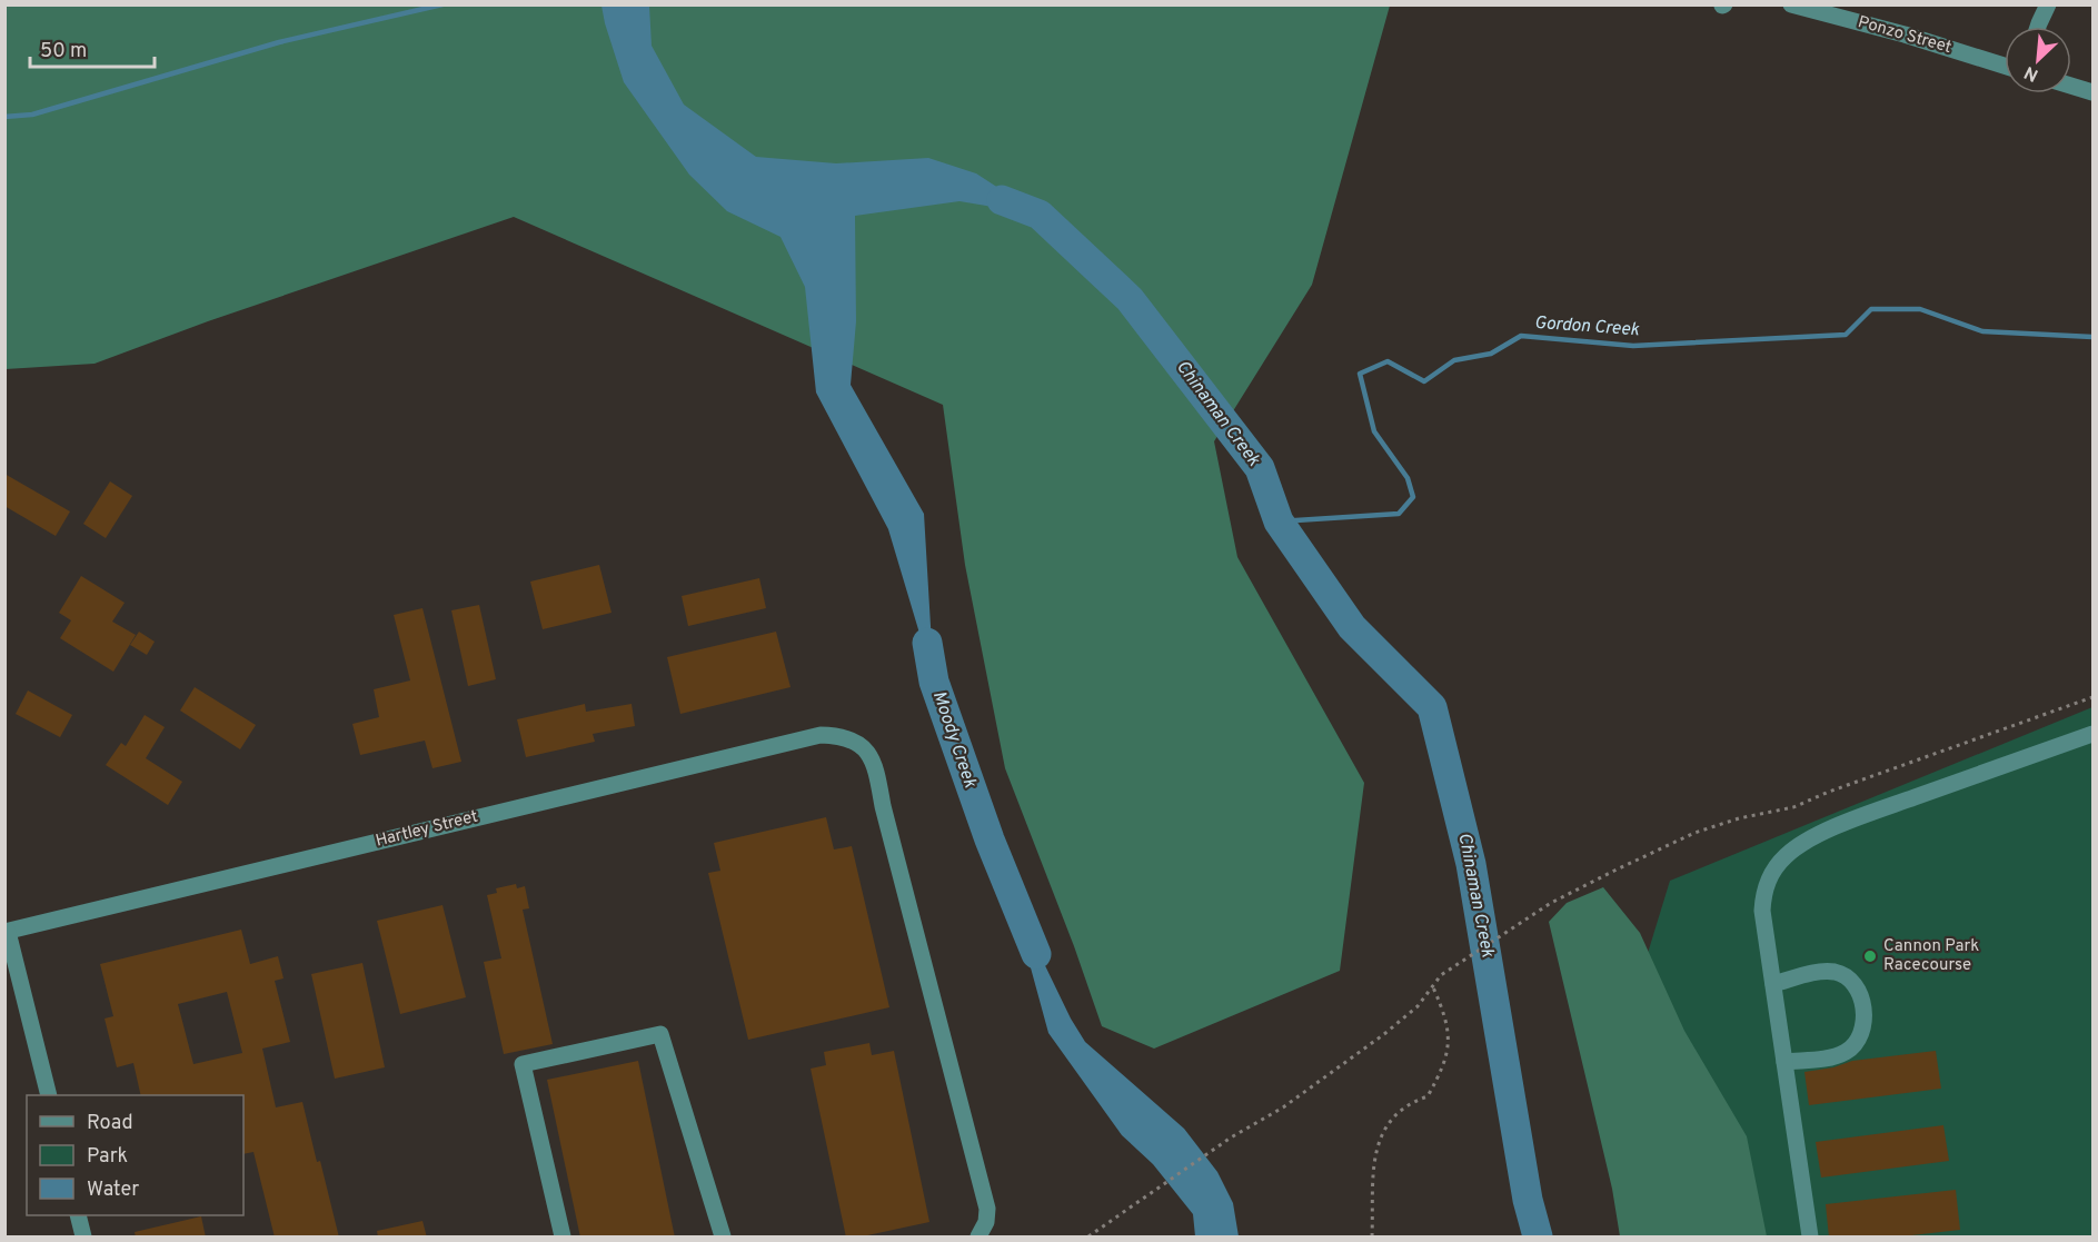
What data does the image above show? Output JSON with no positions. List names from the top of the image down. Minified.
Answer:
{"streets":{"street":["Ponzo Street","Hartley Street"]},"water":["Gordon Creek","Chinaman Creek","Moody Creek"],"places":["Cannon Park Racecourse"],"legend":["Road","Park","Water"],"scale_bar":"50 m","north":"bottom left"}
